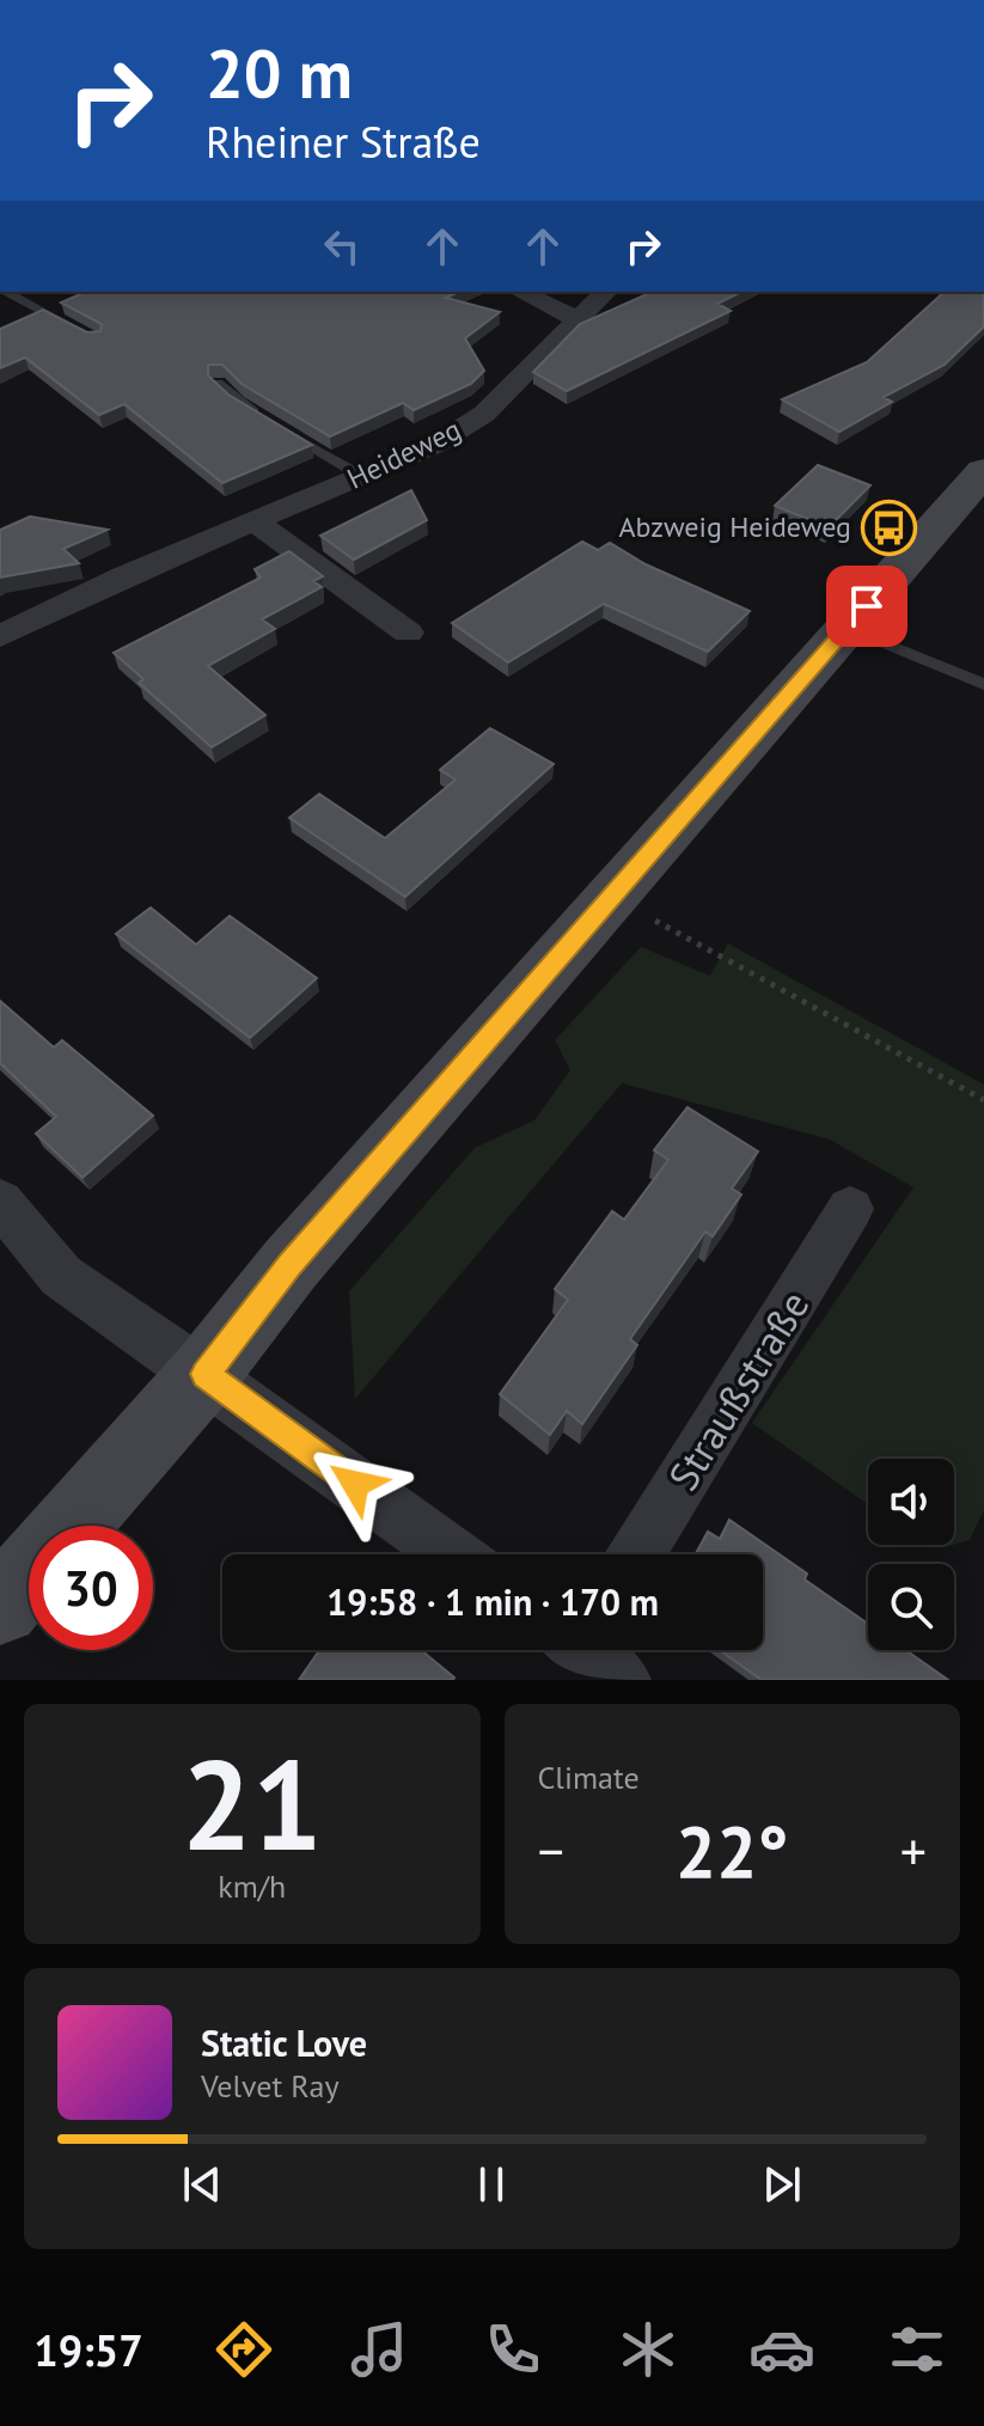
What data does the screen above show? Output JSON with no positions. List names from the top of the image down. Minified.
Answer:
{"streets":{"street":["Heideweg","Straußstraße"]},"places":{"bus stop":["Abzweig Heideweg"]},"page":{"turn":["20 m","Rheiner Straße"],"limit":"30","trip":"19:58 · 1 min · 170 m","tile":[["21","km/h"],"Climate"],"heat":["−","22°","+"],"song":["Static Love","Velvet Ray"],"tabs":"19:57"}}
